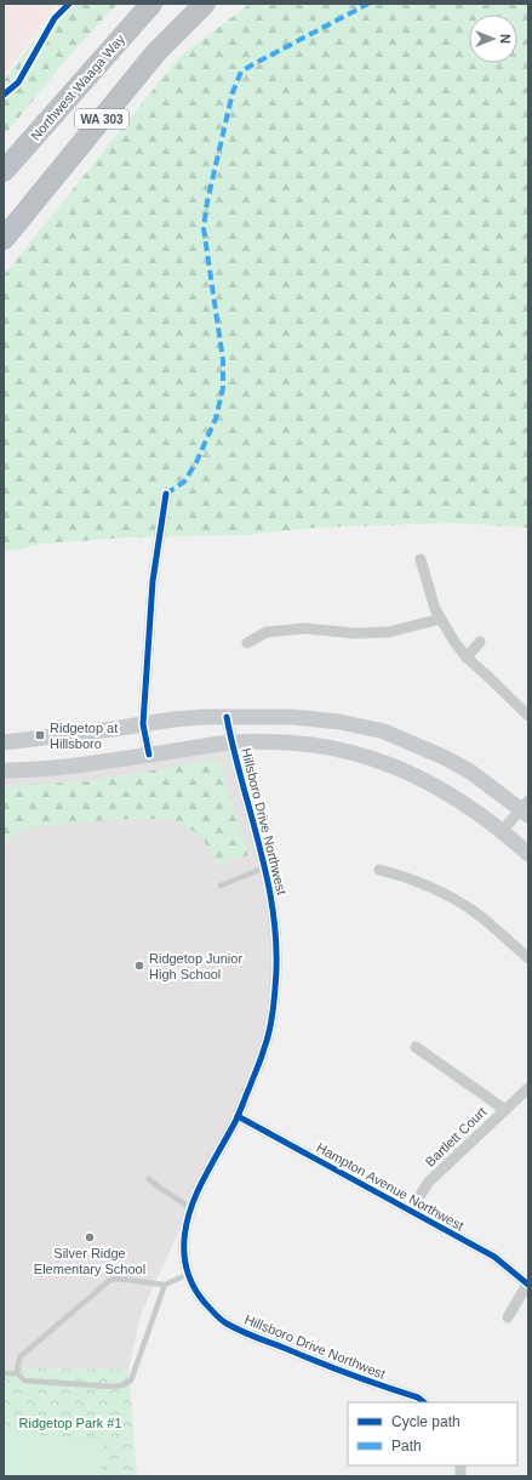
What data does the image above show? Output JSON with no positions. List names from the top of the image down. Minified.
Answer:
{"streets":{"highway":["Northwest Waaga Way","WA 303"],"street":["Hillsboro Drive Northwest","Bartlett Court","Hampton Avenue Northwest"]},"crossings":[["Hillsboro Drive Northwest","Hampton Avenue Northwest"],["Bartlett Court","Hampton Avenue Northwest"]],"parks":["Ridgetop Park #1"],"places":{"transit":["Ridgetop at Hillsboro"],"other":["Ridgetop Junior High School","Silver Ridge Elementary School"]},"legend":["Cycle path","Path"],"north":"right"}
